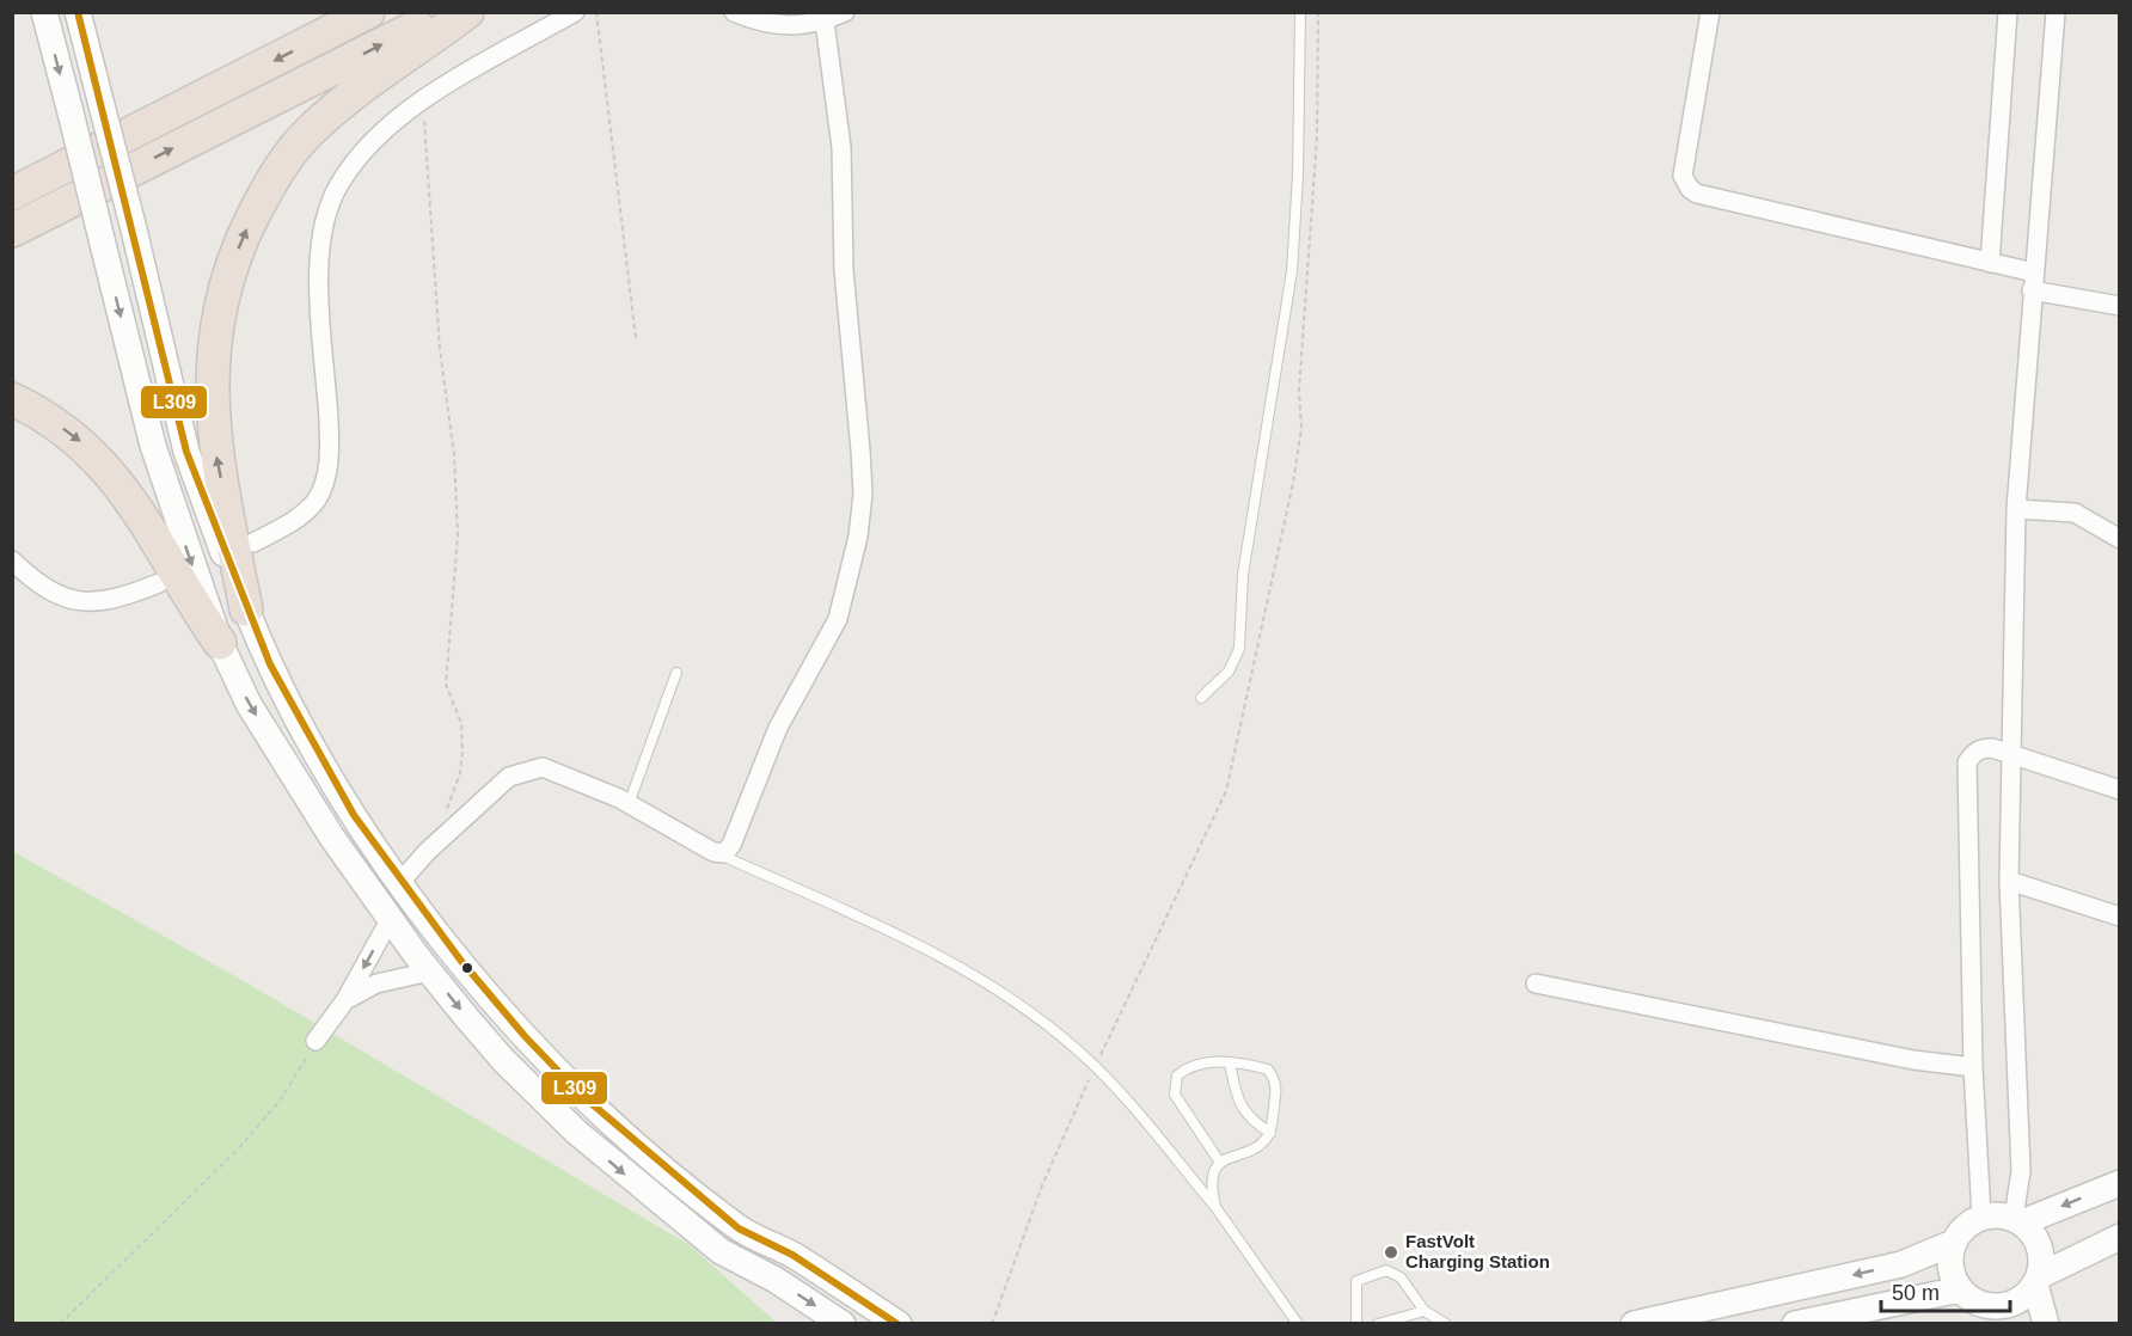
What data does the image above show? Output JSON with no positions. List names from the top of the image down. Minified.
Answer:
{"places":["FastVolt Charging Station"],"lines":["transit line L309"],"scale_bar":"50 m"}
